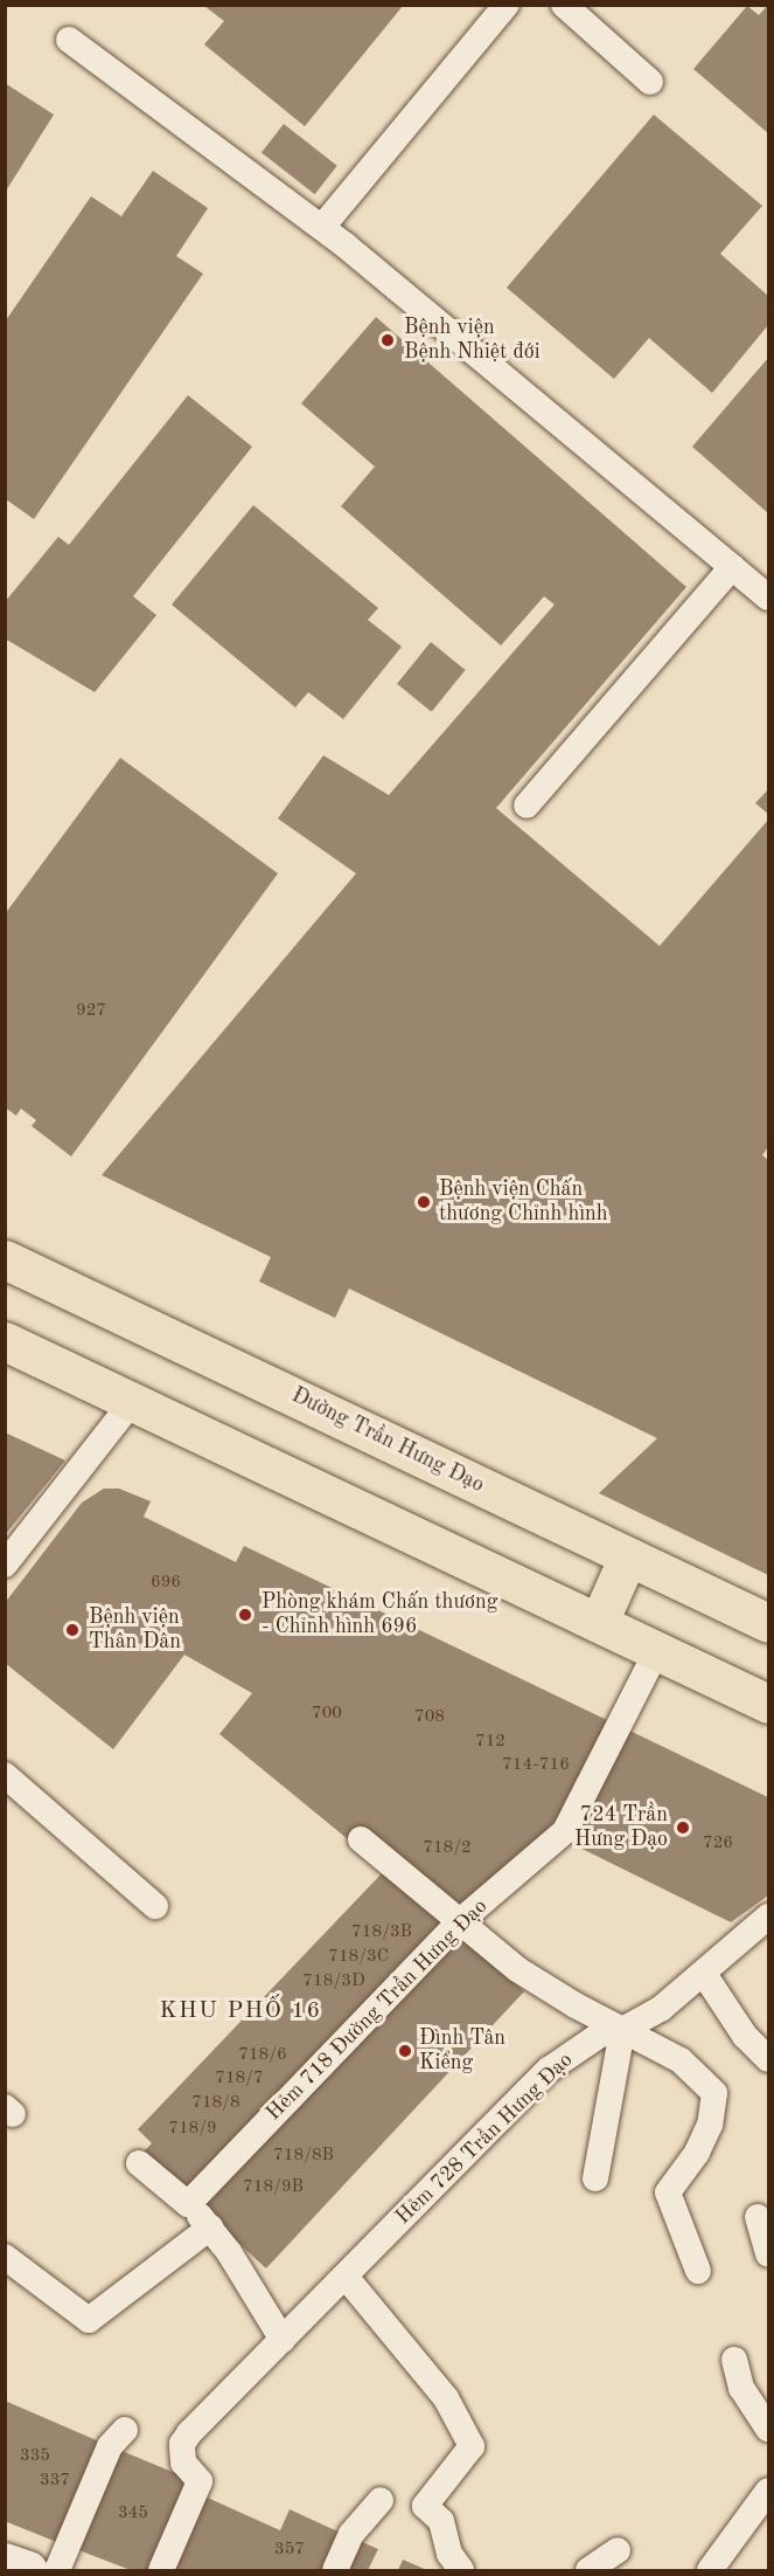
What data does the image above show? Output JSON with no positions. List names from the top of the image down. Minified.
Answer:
{"streets":{"main road":["Đường Trần Hưng Đạo"],"lane":["Hẻm 718 Đường Trần Hưng Đạo","Hẻm 728 Trần Hưng Đạo"]},"districts":["KHU PHỐ 16"],"places":["Bệnh viện Bệnh Nhiệt đới","Bệnh viện Chấn thương Chỉnh hình","Phòng khám Chấn thương - Chỉnh hình 696","Bệnh viện Thân Dân","724 Trần Hưng Đạo","Đình Tân Kiểng"],"house_numbers":["927","696","700","708","712","714-716","726","718/2","718/3B","718/3C","718/3D","718/6","718/7","718/8","718/9","718/8B","718/9B","335","337","345","357"]}
